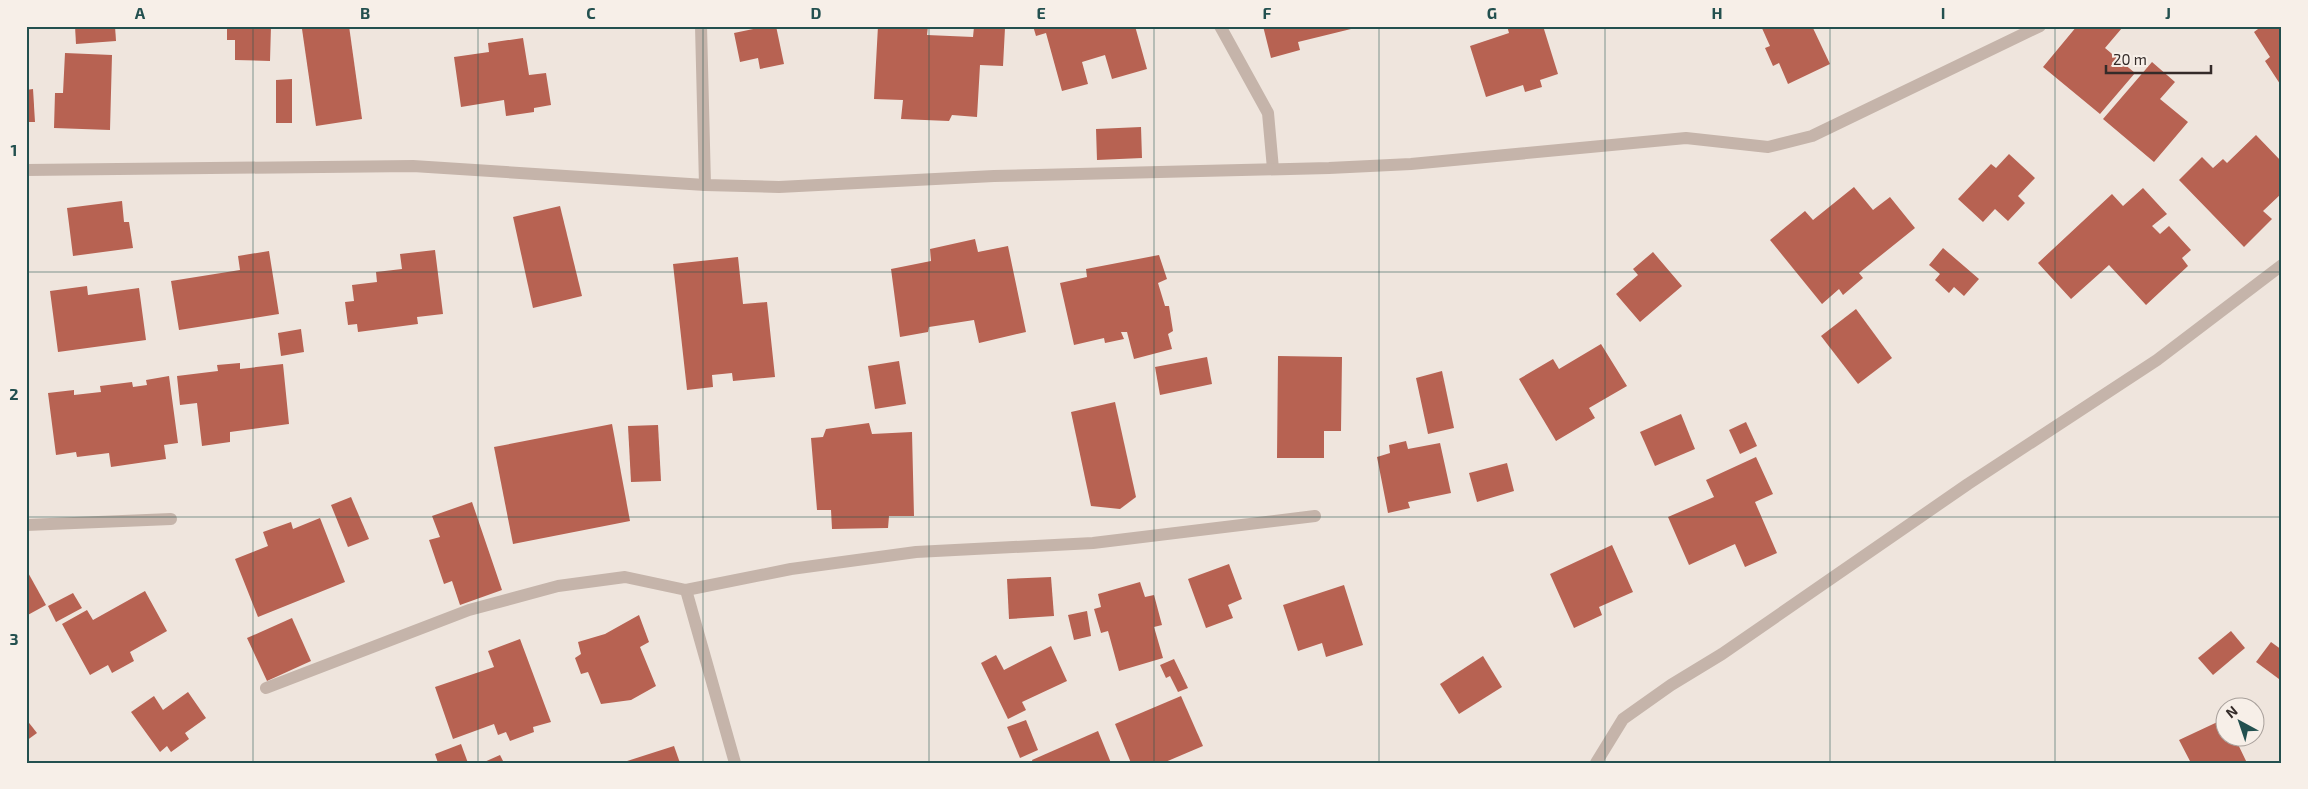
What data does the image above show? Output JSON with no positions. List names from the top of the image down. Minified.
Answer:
{"scale_bar":"20 m","north":"top left","grid":{"columns":["A","B","C","D","E","F","G","H","I","J"],"rows":["1","2","3"]}}
